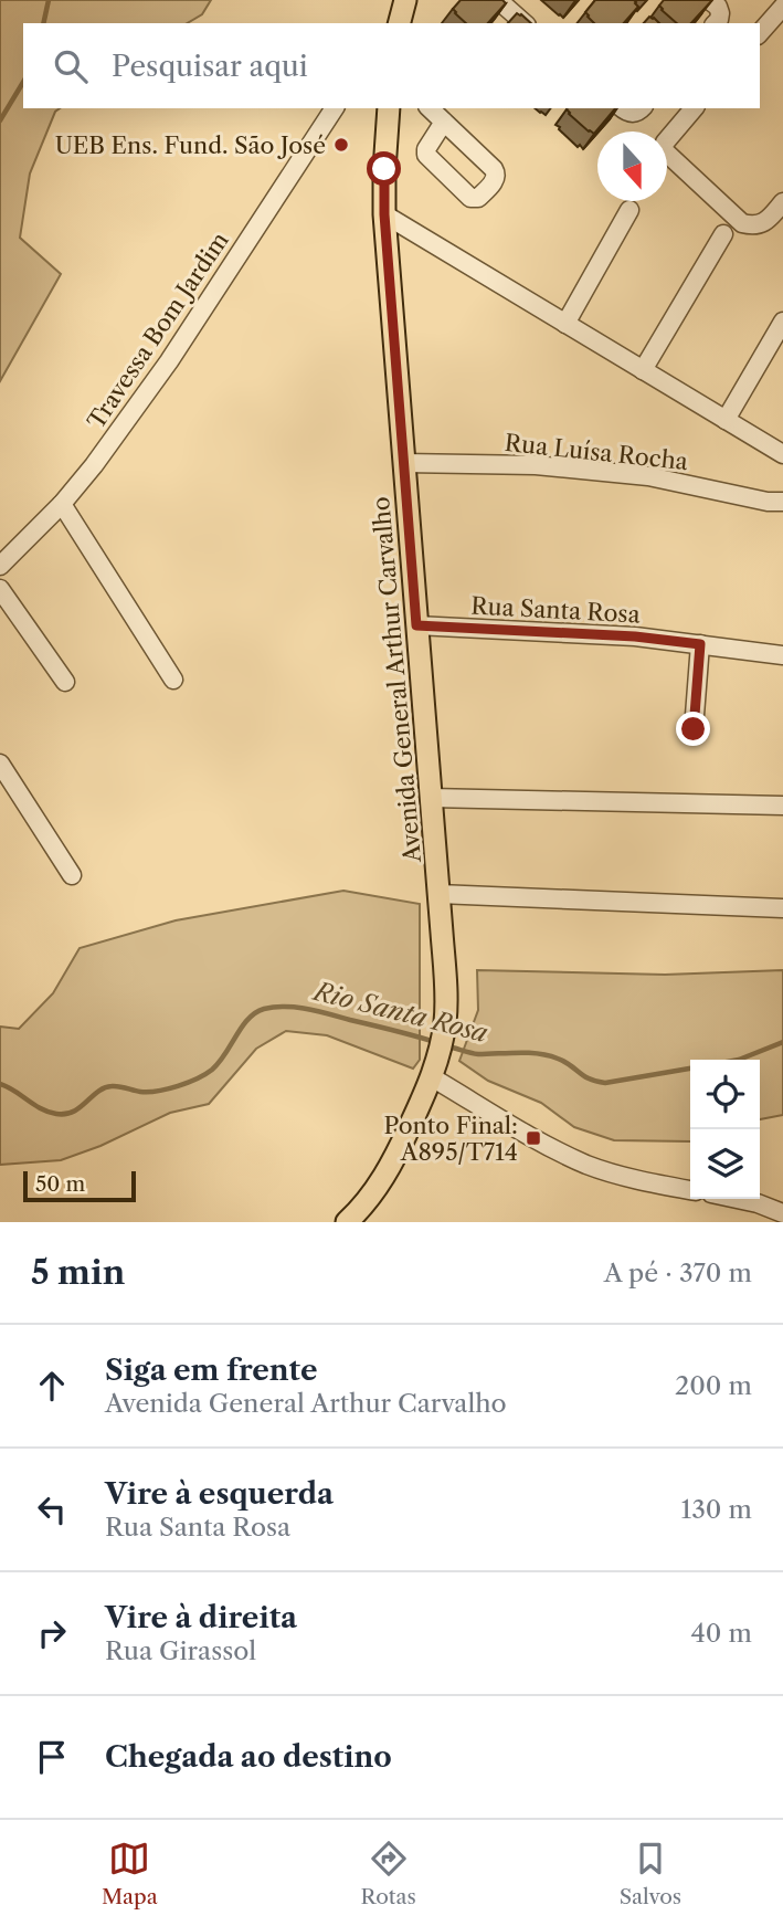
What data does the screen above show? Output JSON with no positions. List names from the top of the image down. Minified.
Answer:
{"streets":{"main road":["Avenida General Arthur Carvalho"],"street":["Travessa Bom Jardim","Rua Luísa Rocha","Rua Santa Rosa"]},"crossings":[["Rua Luísa Rocha","Avenida General Arthur Carvalho"],["Rua Santa Rosa","Avenida General Arthur Carvalho"]],"water":["Rio Santa Rosa"],"places":{"other":["UEB Ens. Fund. São José"],"transit":["Ponto Final: A895/T714"]},"scale_bar":"50 m","north":"bottom","page":{"search":"Pesquisar aqui","scale":"50 m","heading":["5 min","A pé · 370 m"],"list":[["Siga em frente","Avenida General Arthur Carvalho","200 m"],["Vire à esquerda","Rua Santa Rosa","130 m"],["Vire à direita","Rua Girassol","40 m"],"Chegada ao destino"],"nav":["Mapa","Rotas","Salvos"]}}
